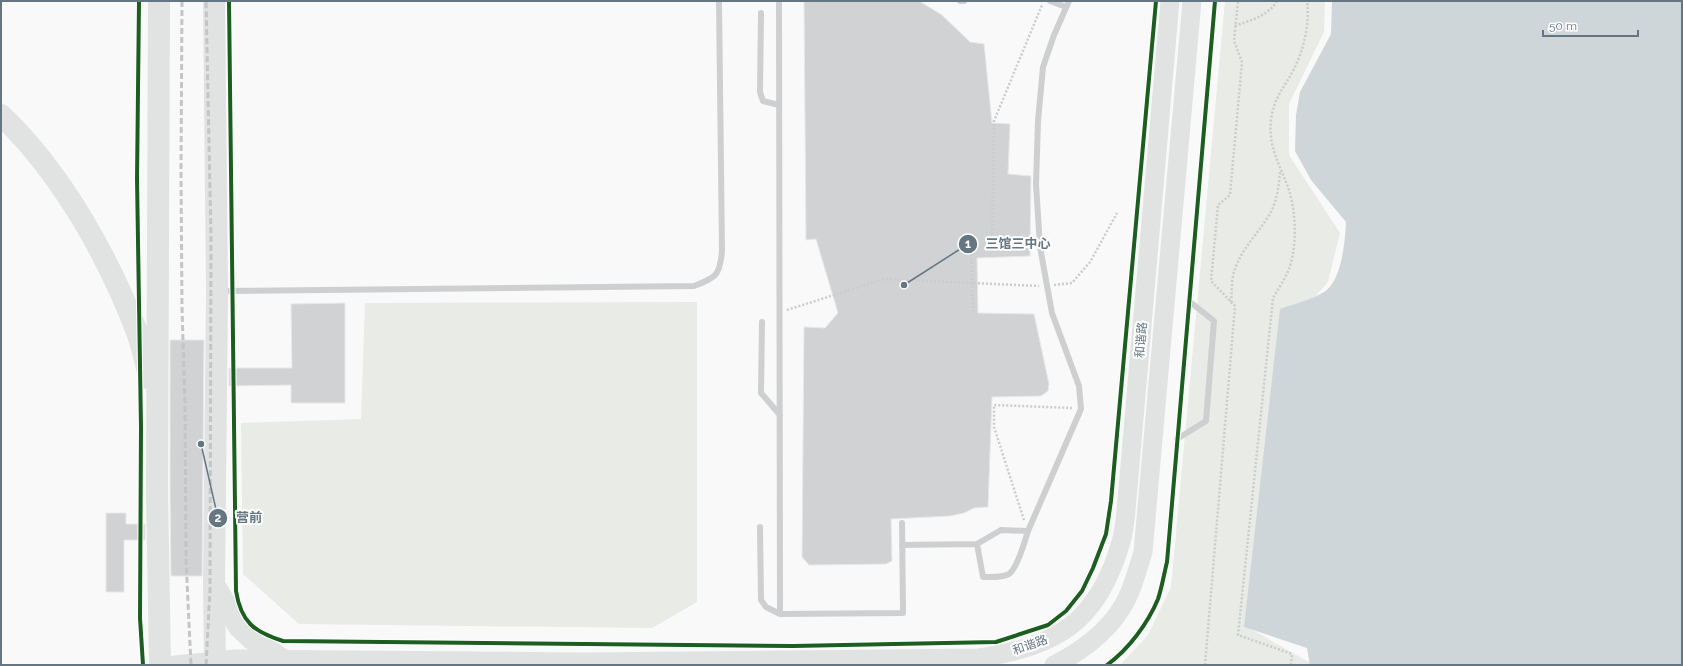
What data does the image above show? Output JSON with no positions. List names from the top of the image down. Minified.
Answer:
{"streets":{"main road":["和谐路"]},"places":["三馆三中心","营前"],"scale_bar":"50 m"}
